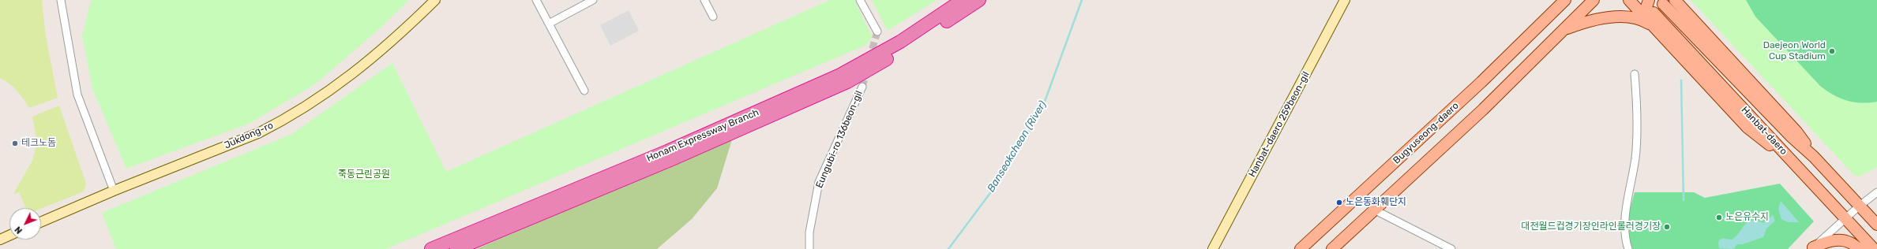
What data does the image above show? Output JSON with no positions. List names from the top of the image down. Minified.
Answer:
{"streets":{"highway":["Honam Expressway Branch"],"main road":["Hanbat-daero","Bugyuseong-daero"],"street":["Hanbat-daero 259beon-gil","Jukdong-ro","Eungubi-ro 136beon-gil"]},"water":["Banseokcheon (River)"],"parks":["죽동근린공원"],"places":["Daejeon World Cup Stadium","테크노돔","노은동화훼단지","노은유수지","대전월드컵경기장인라인롤러경기장"],"north":"bottom left"}
